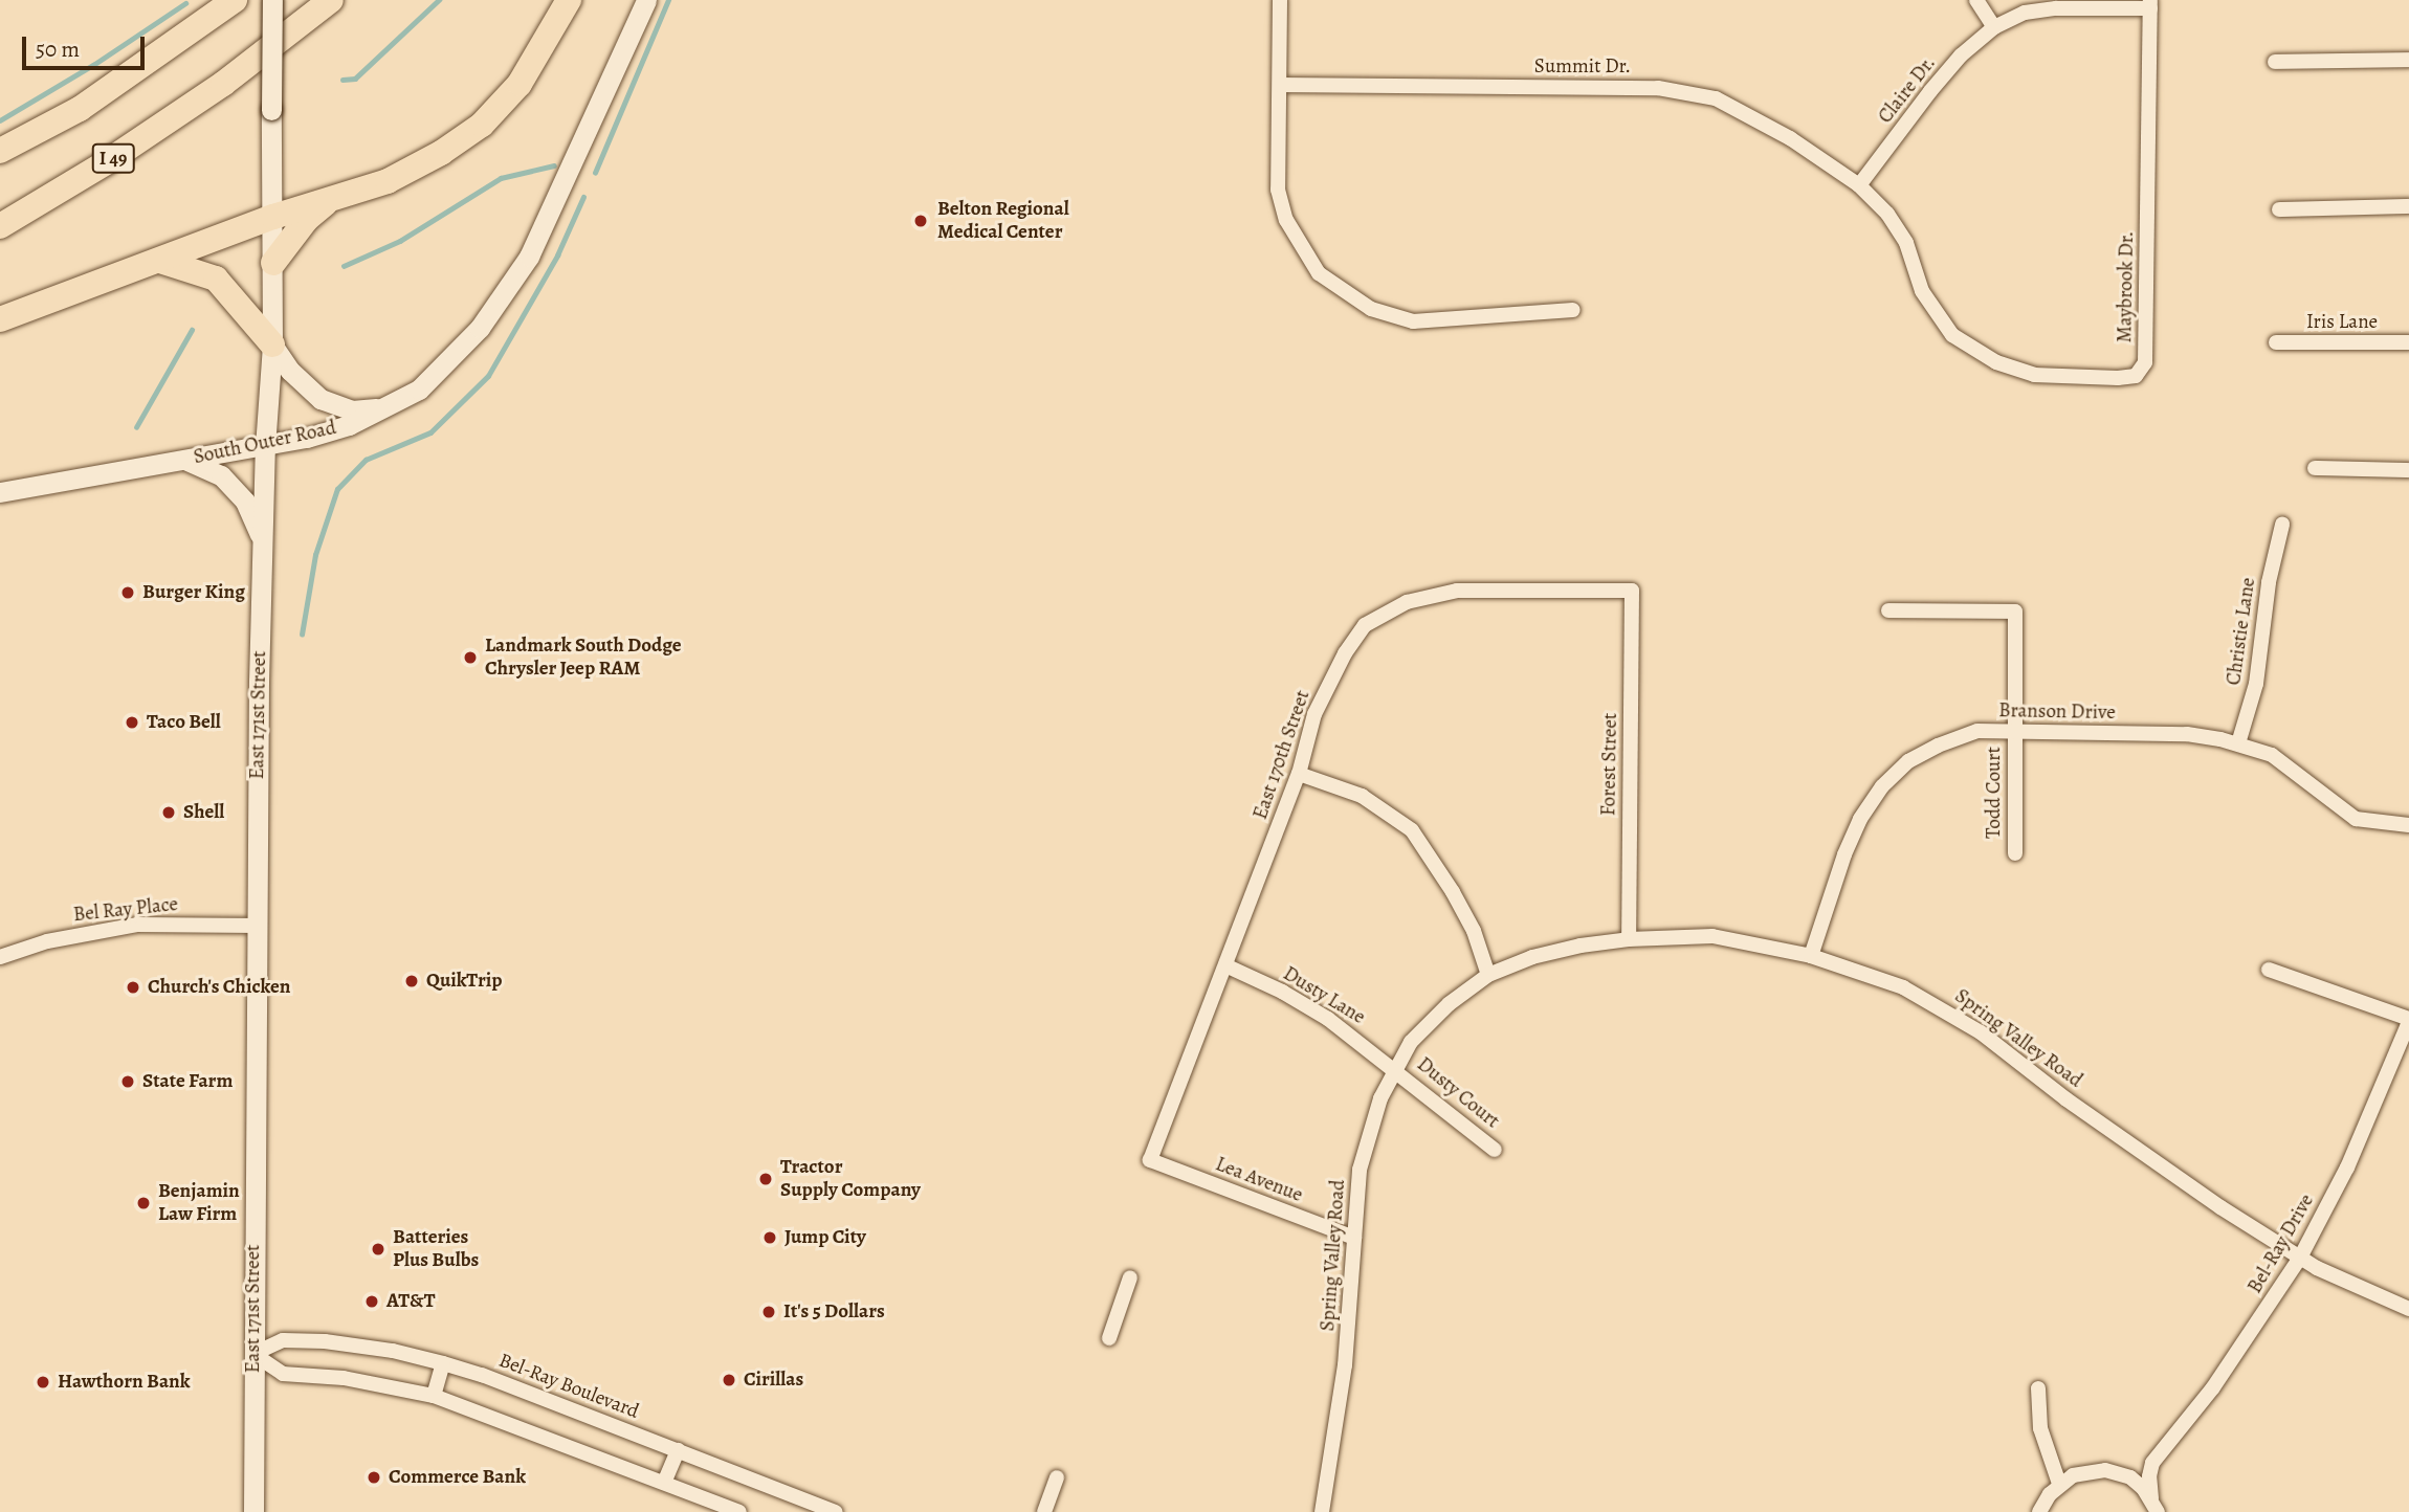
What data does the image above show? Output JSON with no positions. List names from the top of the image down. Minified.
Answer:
{"streets":{"highway":["I 49"],"main road":["South Outer Road","East 171st Street"],"street":["Summit Dr.","Claire Dr.","Maybrook Dr.","Iris Lane","Christie Lane","Branson Drive","East 170th Street","Forest Street","Todd Court","Bel Ray Place","Dusty Lane","Spring Valley Road","Dusty Court","Lea Avenue","Bel-Ray Drive","Bel-Ray Boulevard"]},"crossings":[["Summit Dr.","Claire Dr."],["Summit Dr.","Maybrook Dr."],["Claire Dr.","Maybrook Dr."],["South Outer Road","East 171st Street"],["Christie Lane","Branson Drive"],["Branson Drive","Todd Court"],["Branson Drive","Spring Valley Road"],["East 171st Street","Bel Ray Place"],["East 171st Street","Bel-Ray Boulevard"],["East 170th Street","Forest Street"],["East 170th Street","Dusty Lane"],["East 170th Street","Lea Avenue"],["Forest Street","Spring Valley Road"],["Dusty Lane","Spring Valley Road"],["Dusty Lane","Dusty Court"],["Spring Valley Road","Dusty Court"],["Spring Valley Road","Lea Avenue"],["Spring Valley Road","Bel-Ray Drive"]],"places":["Belton Regional Medical Center","Burger King","Landmark South Dodge Chrysler Jeep RAM","Taco Bell","Shell","QuikTrip","Church's Chicken","State Farm","Tractor Supply Company","Benjamin Law Firm","Jump City","Batteries Plus Bulbs","AT&T","It's 5 Dollars","Cirillas","Hawthorn Bank","Commerce Bank"],"scale_bar":"50 m"}
